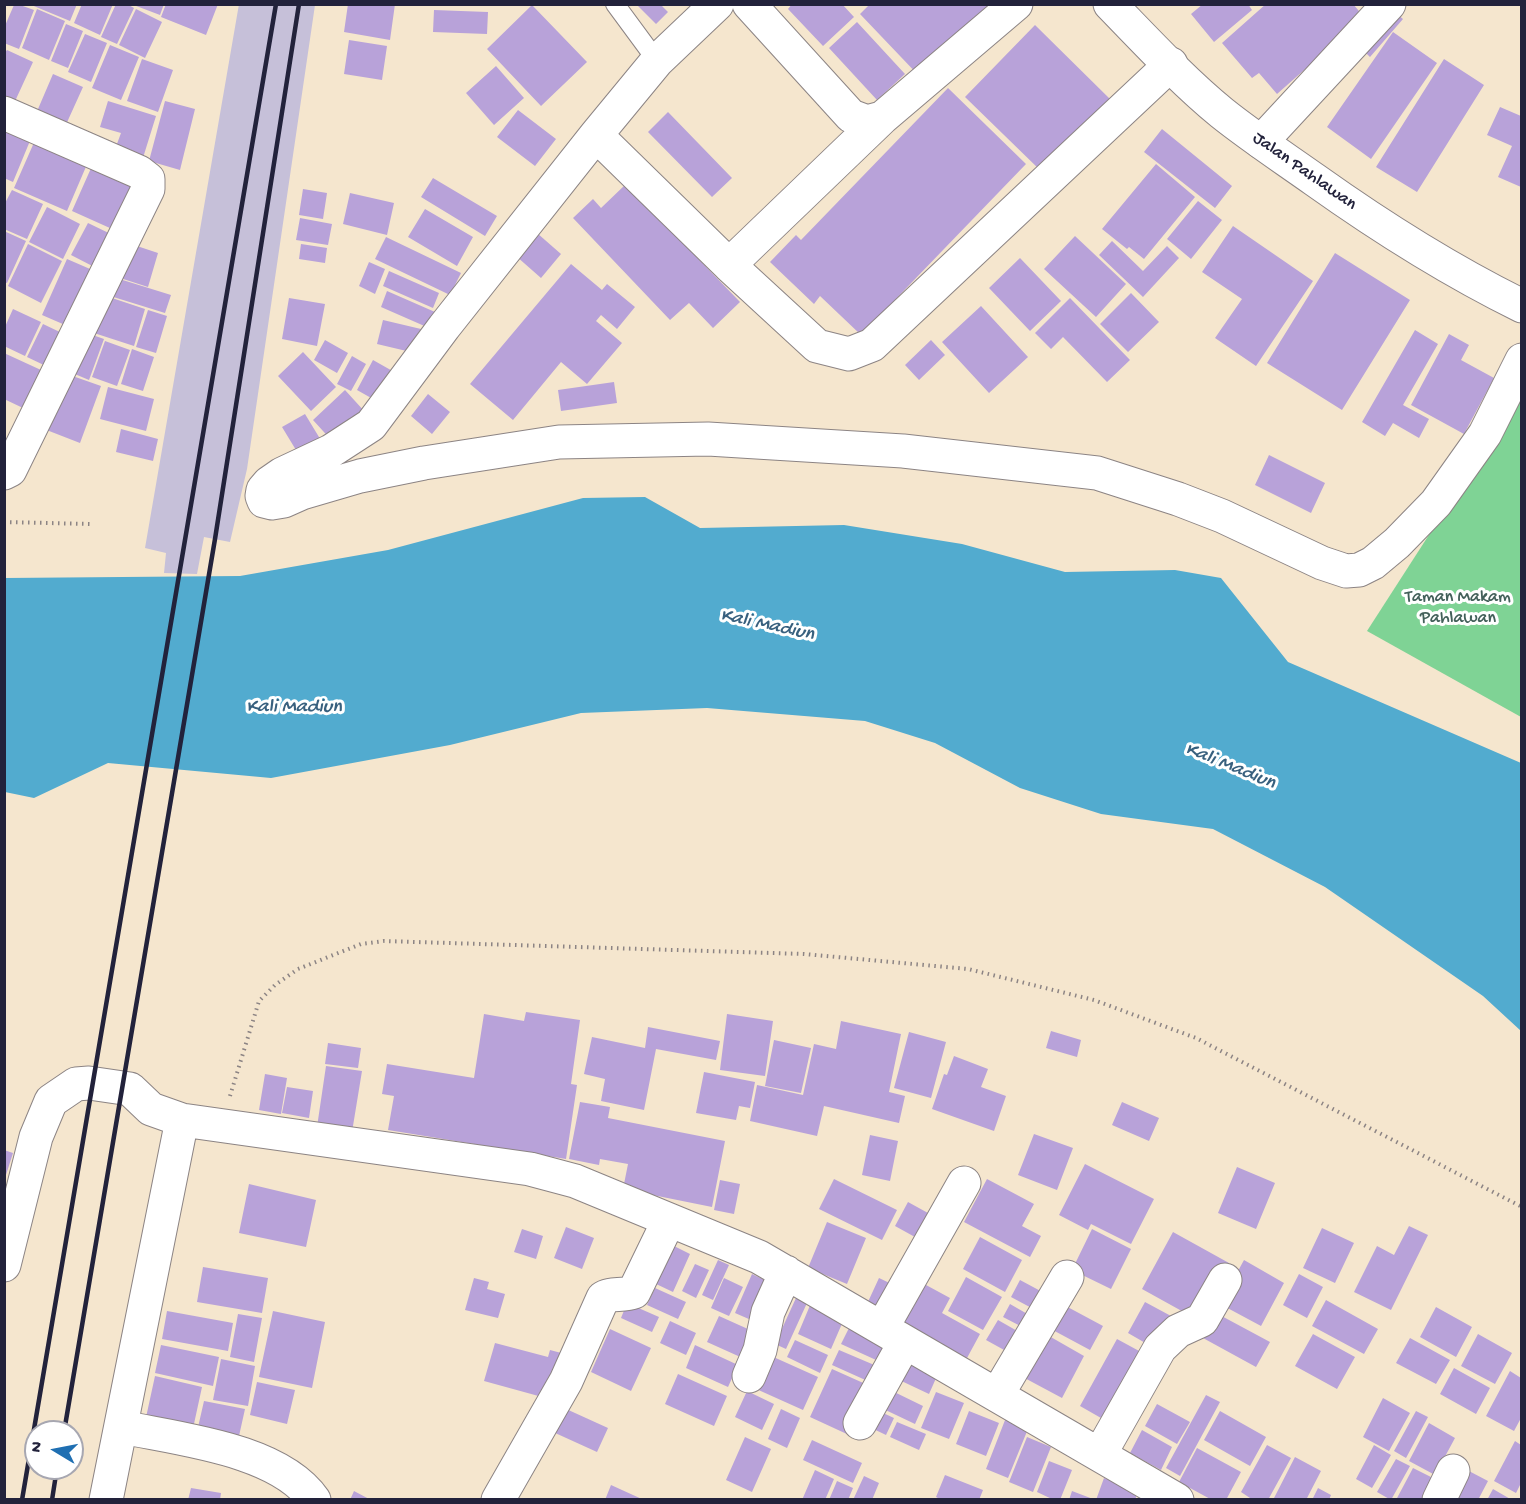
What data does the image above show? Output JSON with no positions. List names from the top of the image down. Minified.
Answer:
{"streets":{"main road":["Jalan Pahlawan"]},"water":["Kali Madiun"],"parks":["Taman Makam Pahlawan"],"north":"left"}
